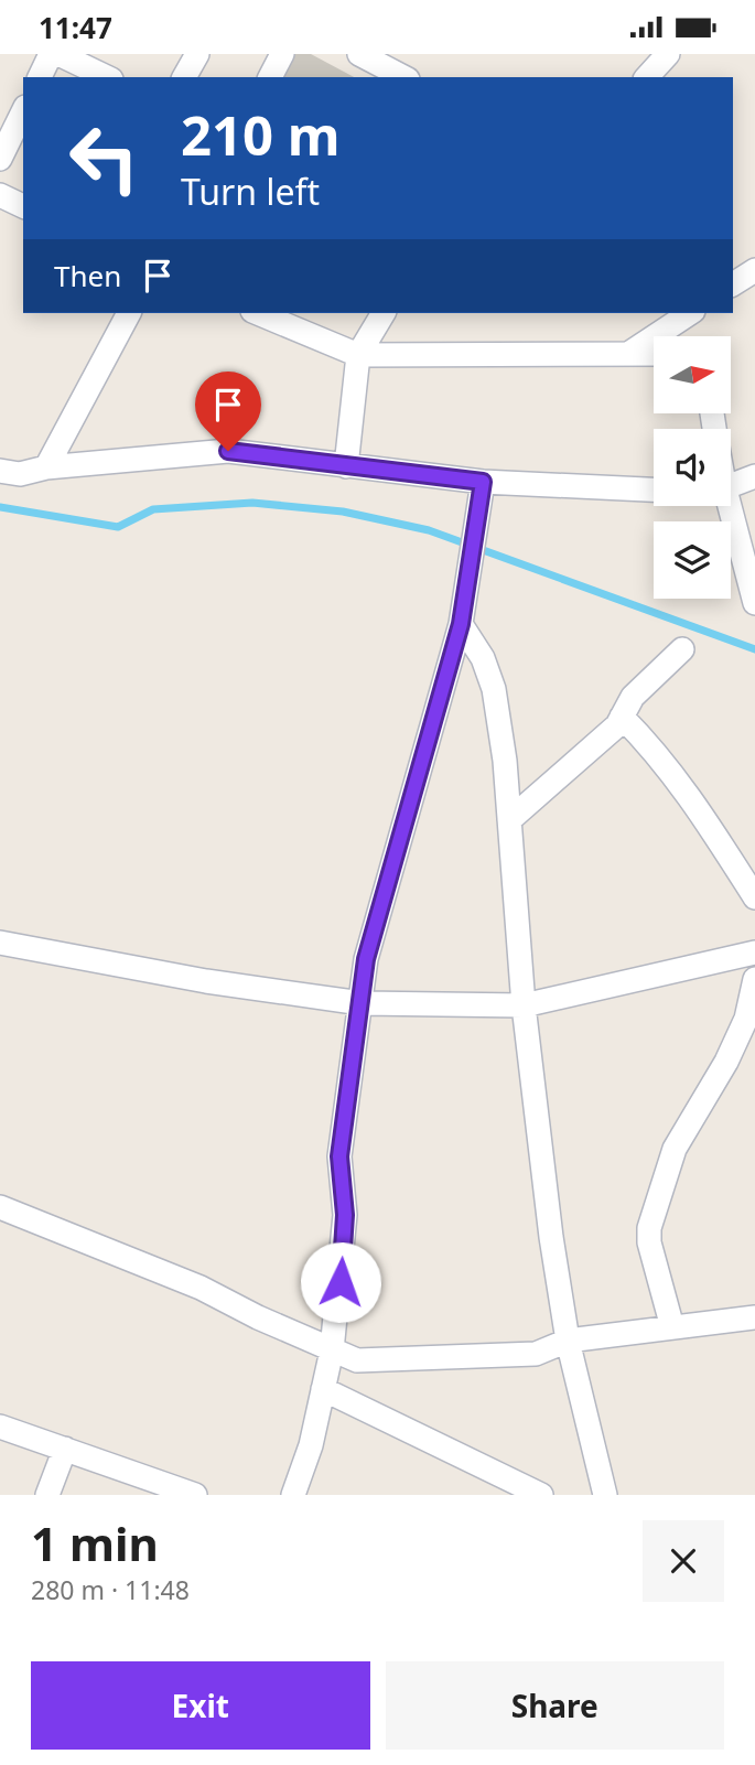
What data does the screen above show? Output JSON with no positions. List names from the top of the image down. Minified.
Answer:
{"north":"right","page":{"status":"11:47","turn":["210 m","Turn left"],"then":"Then","heading":["1 min","280 m · 11:48"],"buttons":["Exit","Share"]}}
